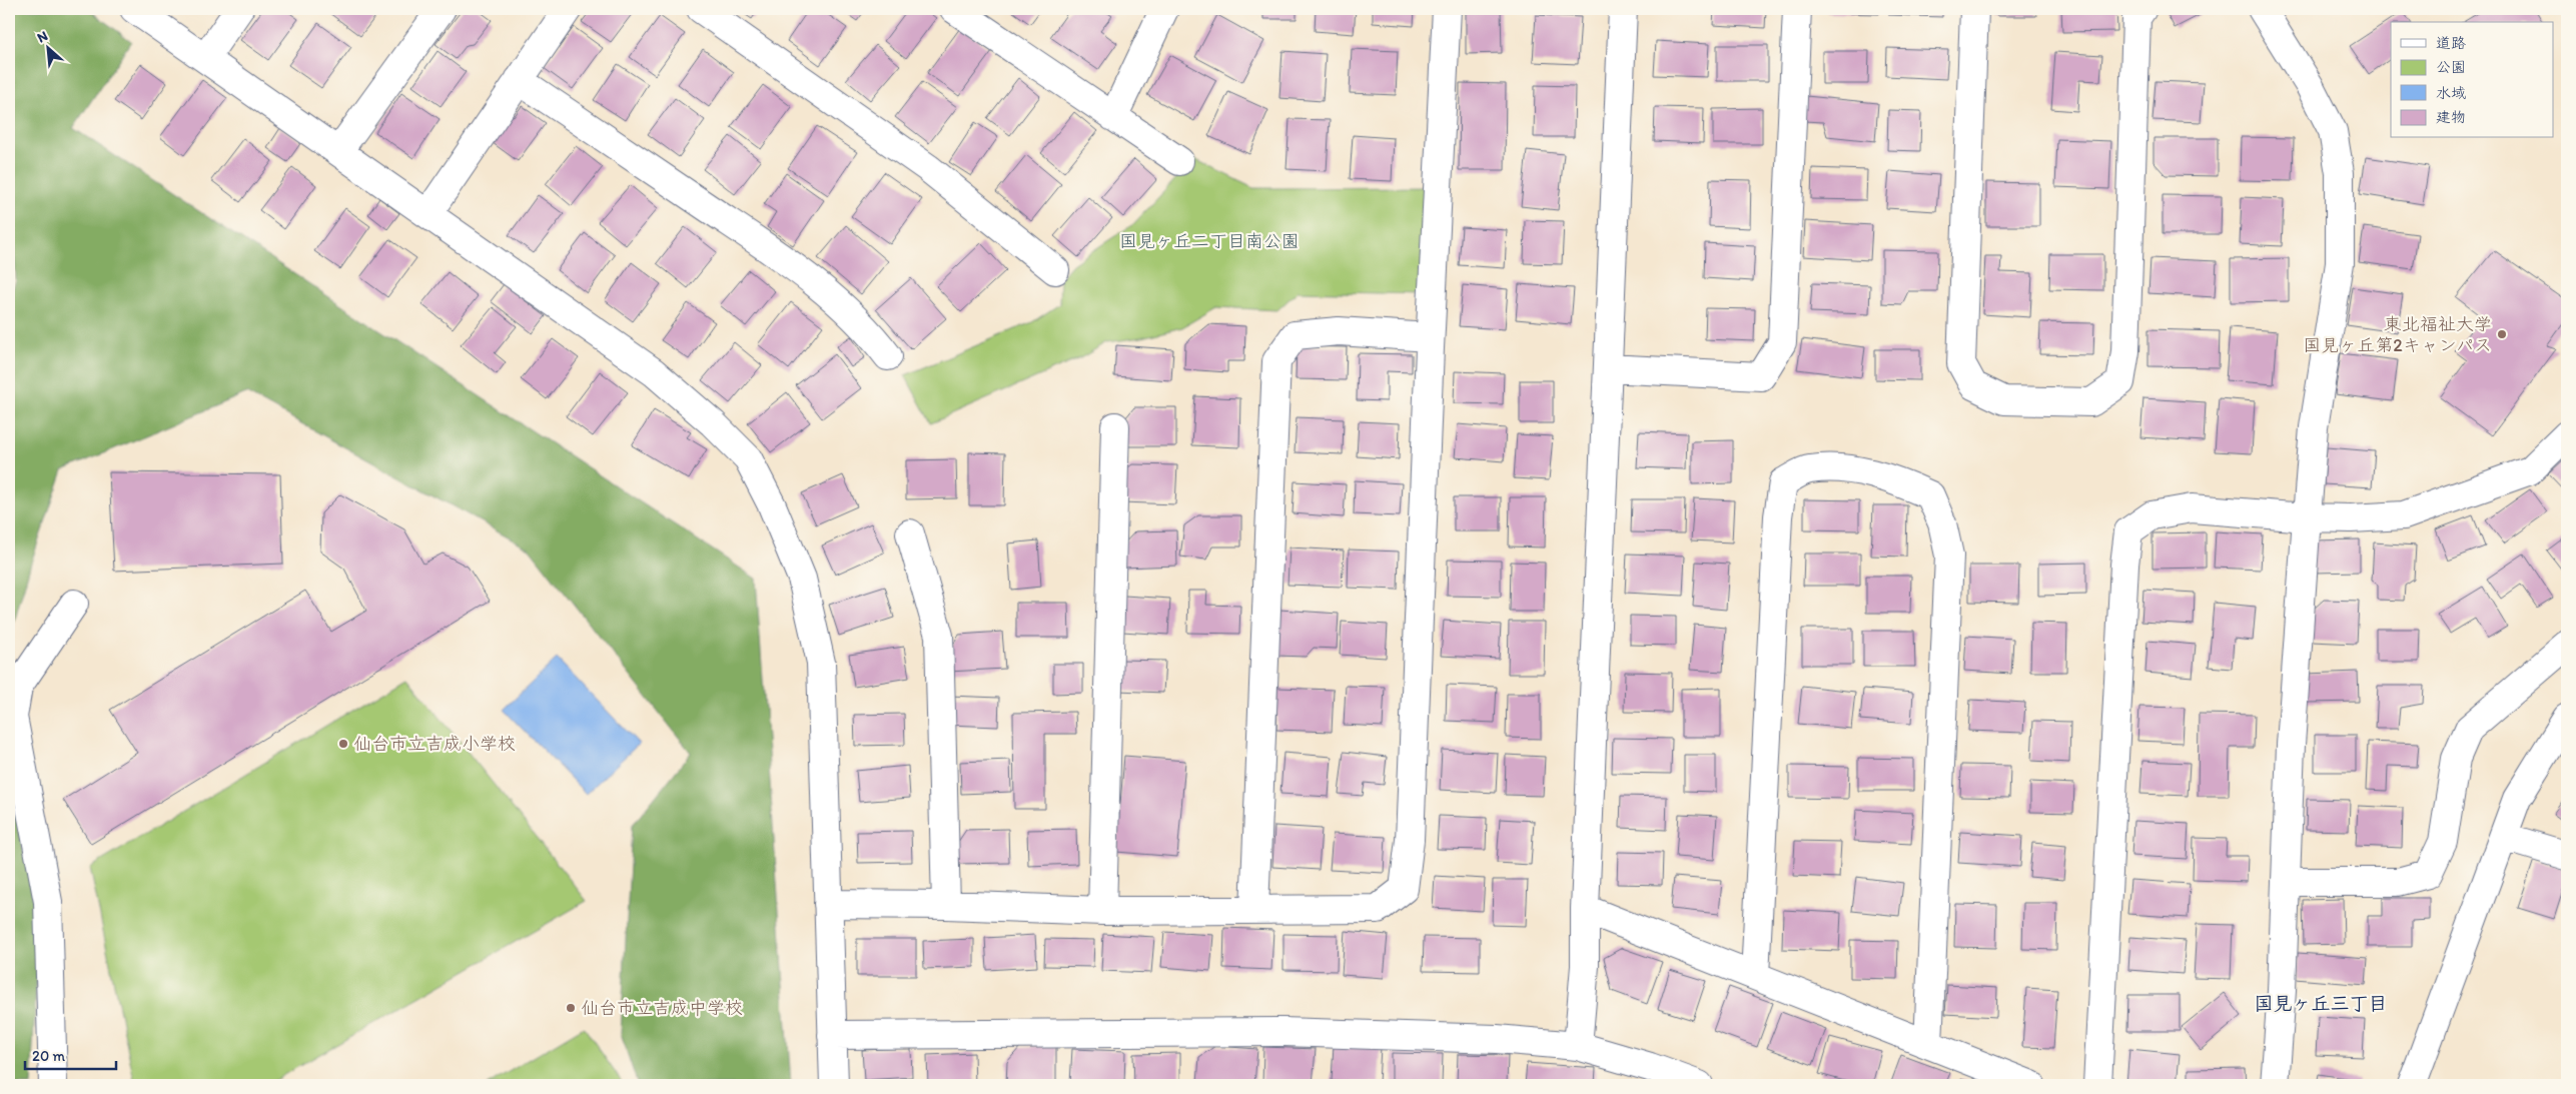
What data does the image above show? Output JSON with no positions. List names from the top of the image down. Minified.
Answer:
{"districts":["国見ヶ丘三丁目"],"parks":["国見ヶ丘二丁目南公園"],"places":["東北福祉大学 国見ヶ丘第2キャンパス","仙台市立吉成小学校","仙台市立吉成中学校"],"legend":["道路","公園","水域","建物"],"scale_bar":"20 m","north":"top left"}
